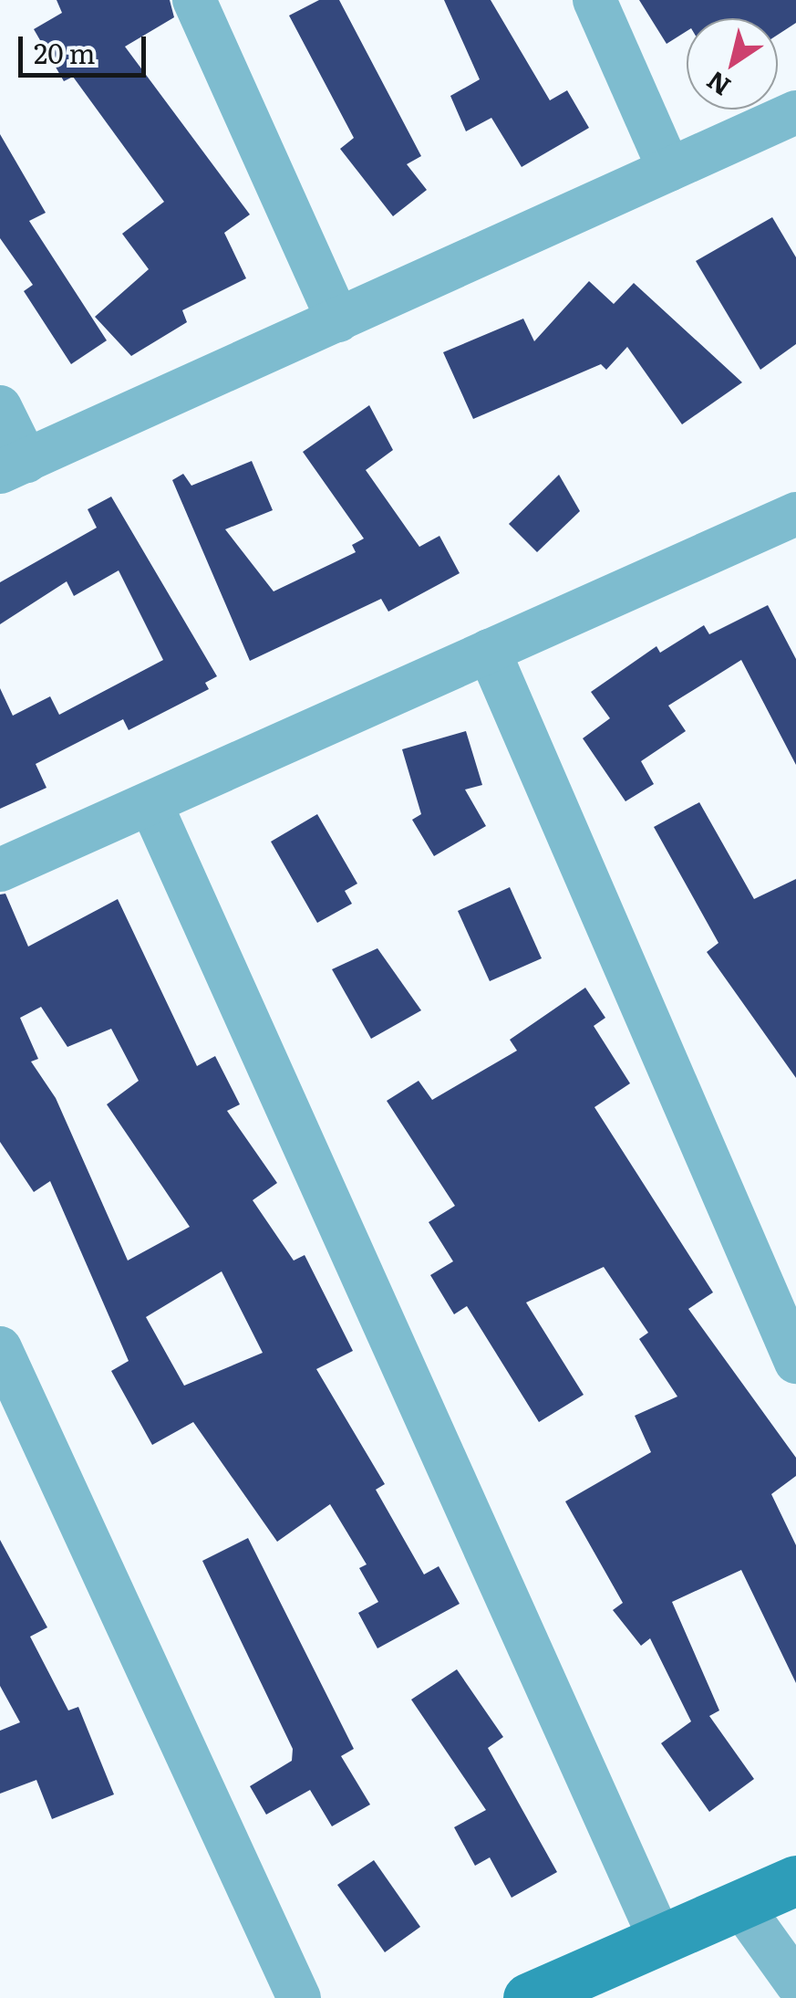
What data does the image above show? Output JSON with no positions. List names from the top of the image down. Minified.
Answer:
{"scale_bar":"20 m","north":"bottom left"}
